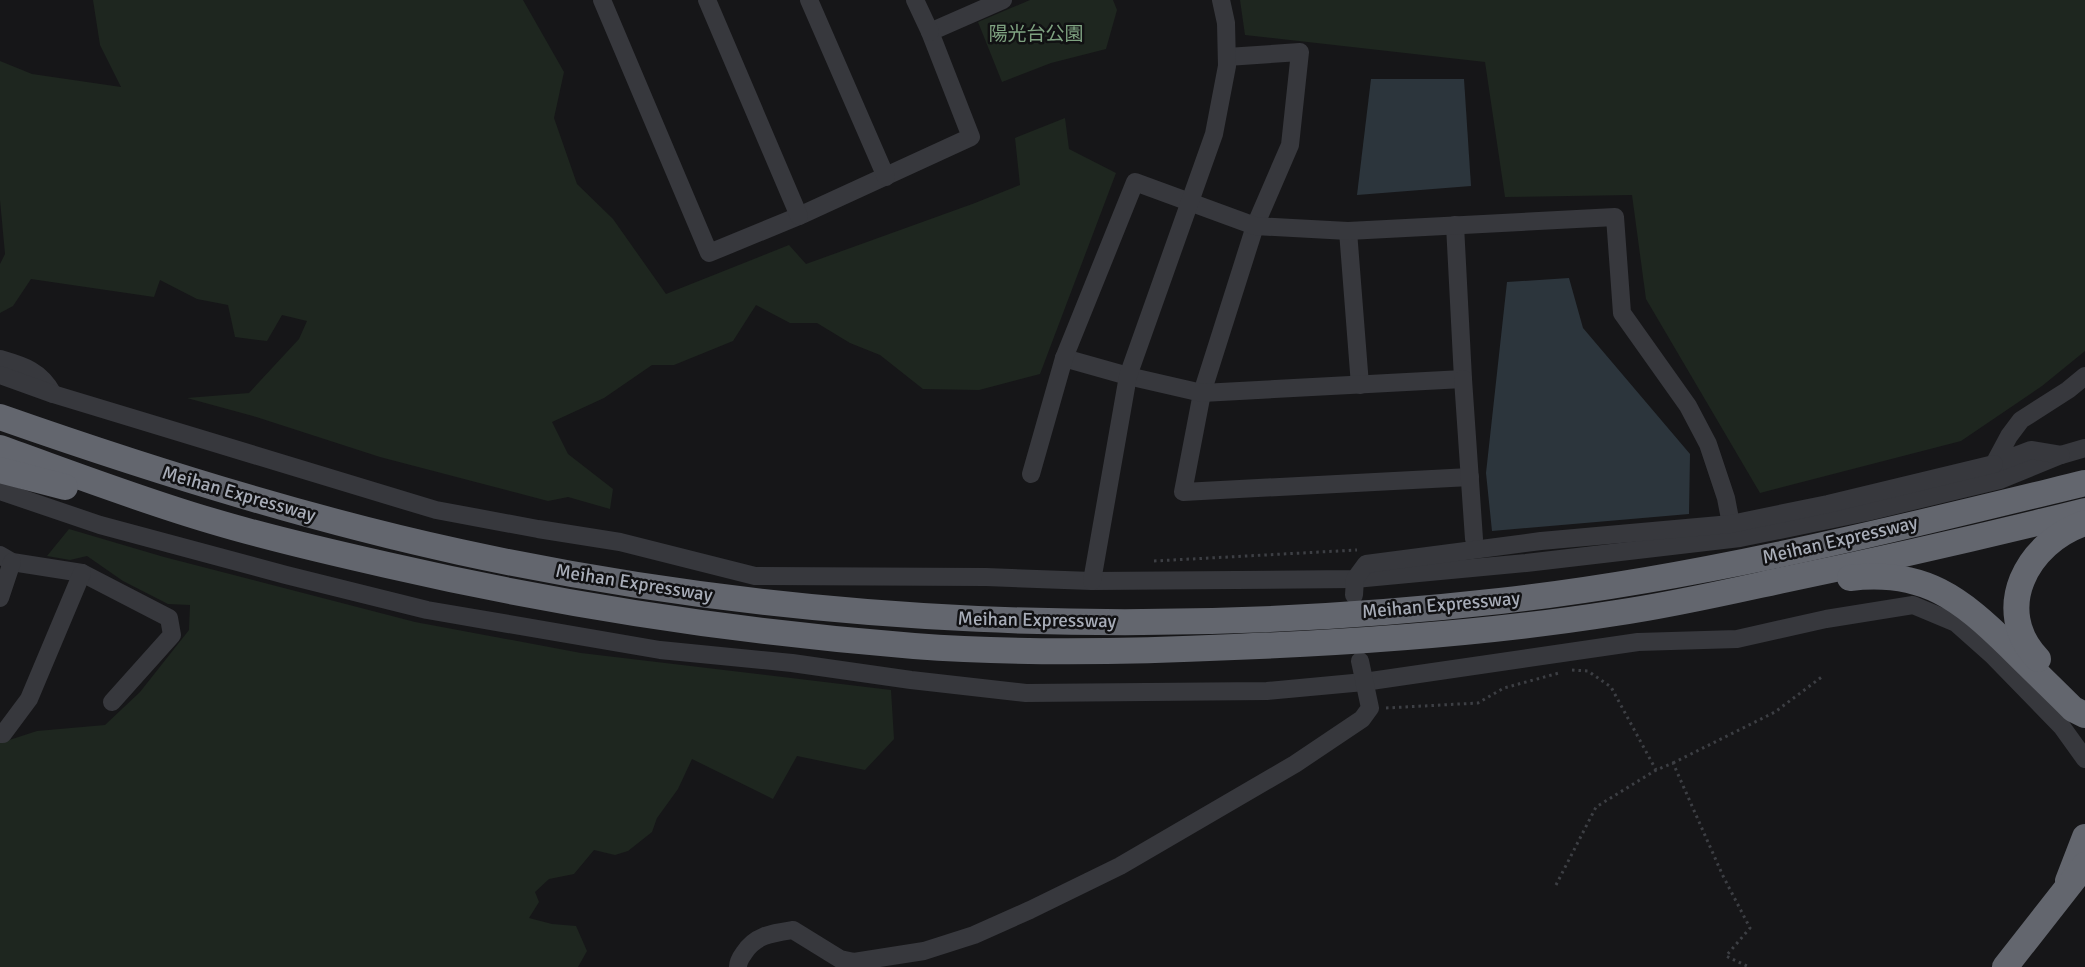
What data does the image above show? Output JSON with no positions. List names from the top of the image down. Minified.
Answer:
{"streets":{"highway":["Meihan Expressway"]},"parks":["陽光台公園"]}
